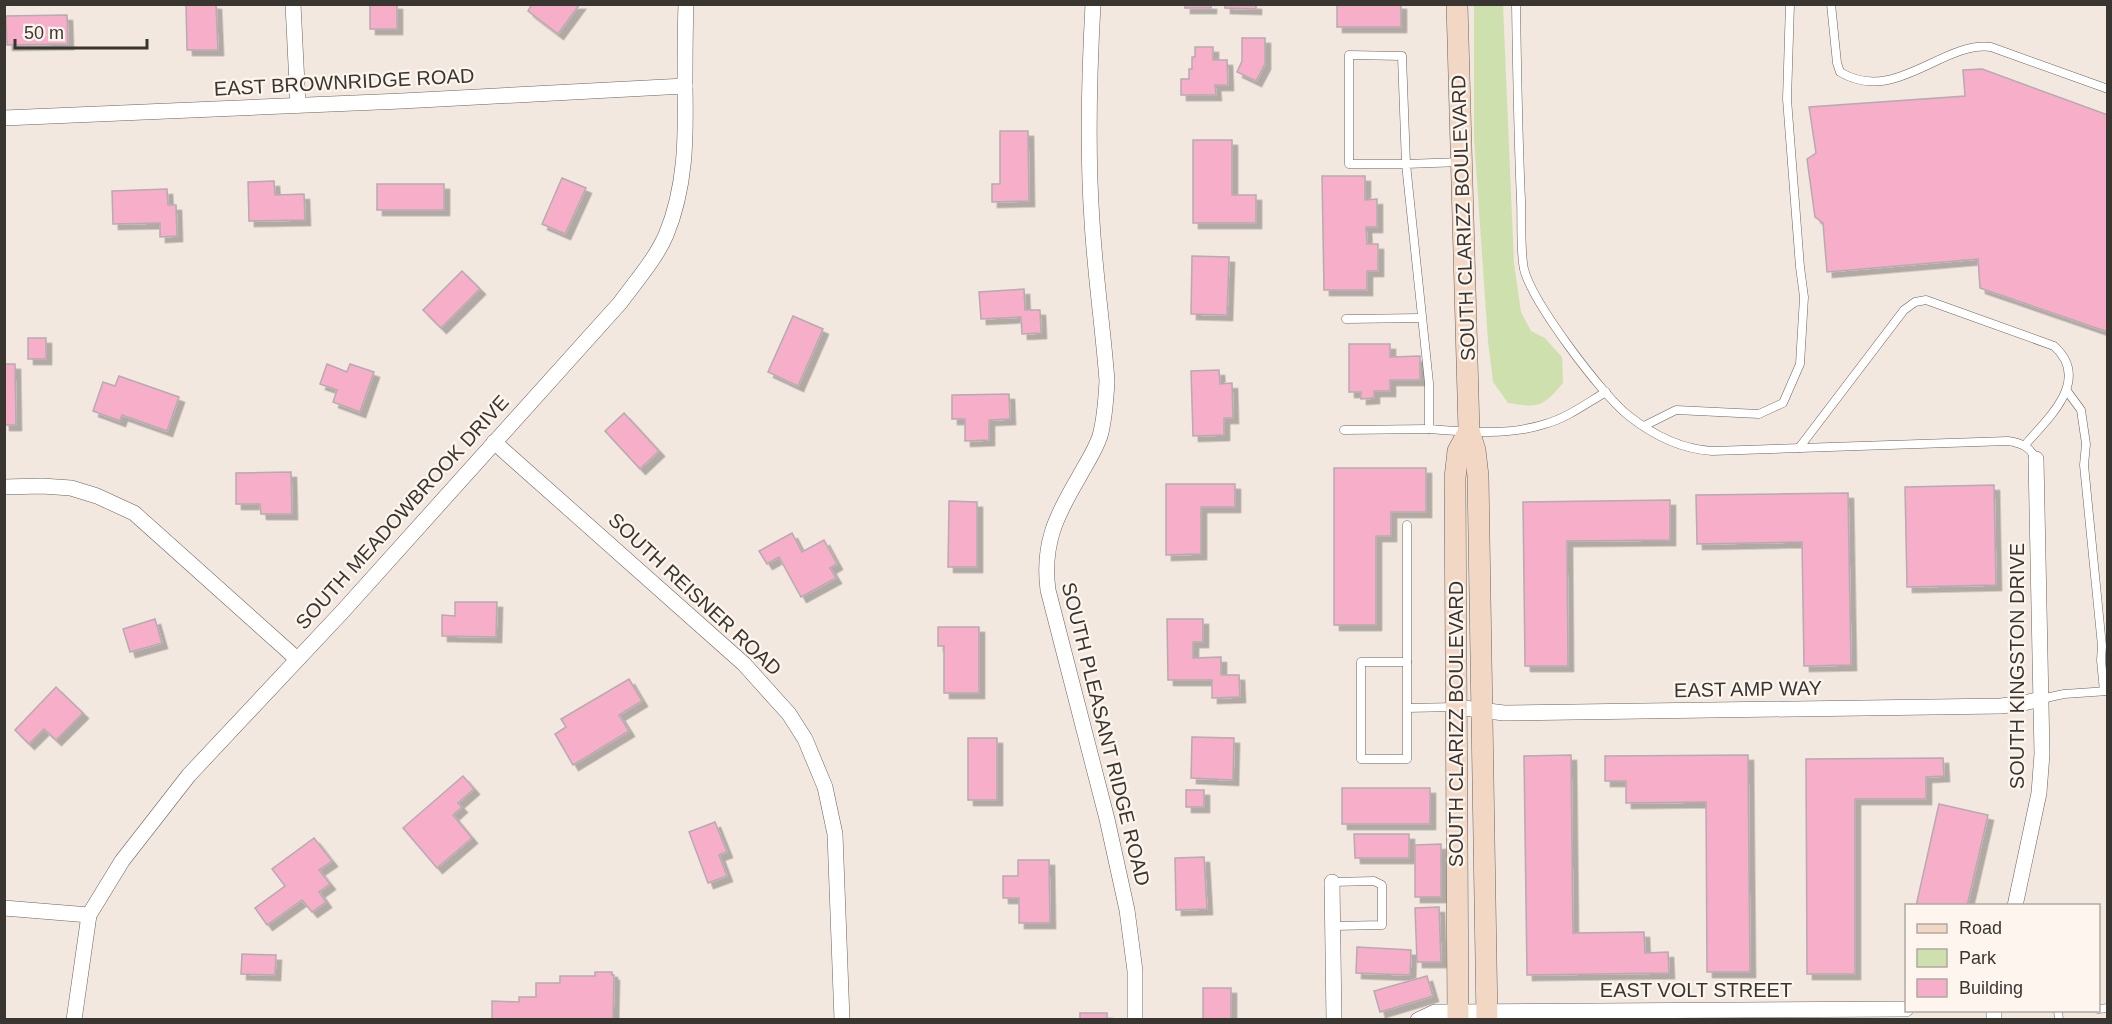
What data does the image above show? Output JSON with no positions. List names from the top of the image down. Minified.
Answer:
{"streets":{"street":["EAST BROWNRIDGE ROAD","SOUTH CLARIZZ BOULEVARD","SOUTH MEADOWBROOK DRIVE","SOUTH REISNER ROAD","SOUTH KINGSTON DRIVE","EAST AMP WAY","SOUTH PLEASANT RIDGE ROAD","EAST VOLT STREET"]},"crossings":[["EAST BROWNRIDGE ROAD","SOUTH MEADOWBROOK DRIVE"],["SOUTH CLARIZZ BOULEVARD","EAST AMP WAY"],["SOUTH CLARIZZ BOULEVARD","EAST VOLT STREET"],["SOUTH MEADOWBROOK DRIVE","SOUTH REISNER ROAD"],["SOUTH KINGSTON DRIVE","EAST AMP WAY"]],"legend":["Road","Park","Building"],"scale_bar":"50 m"}
